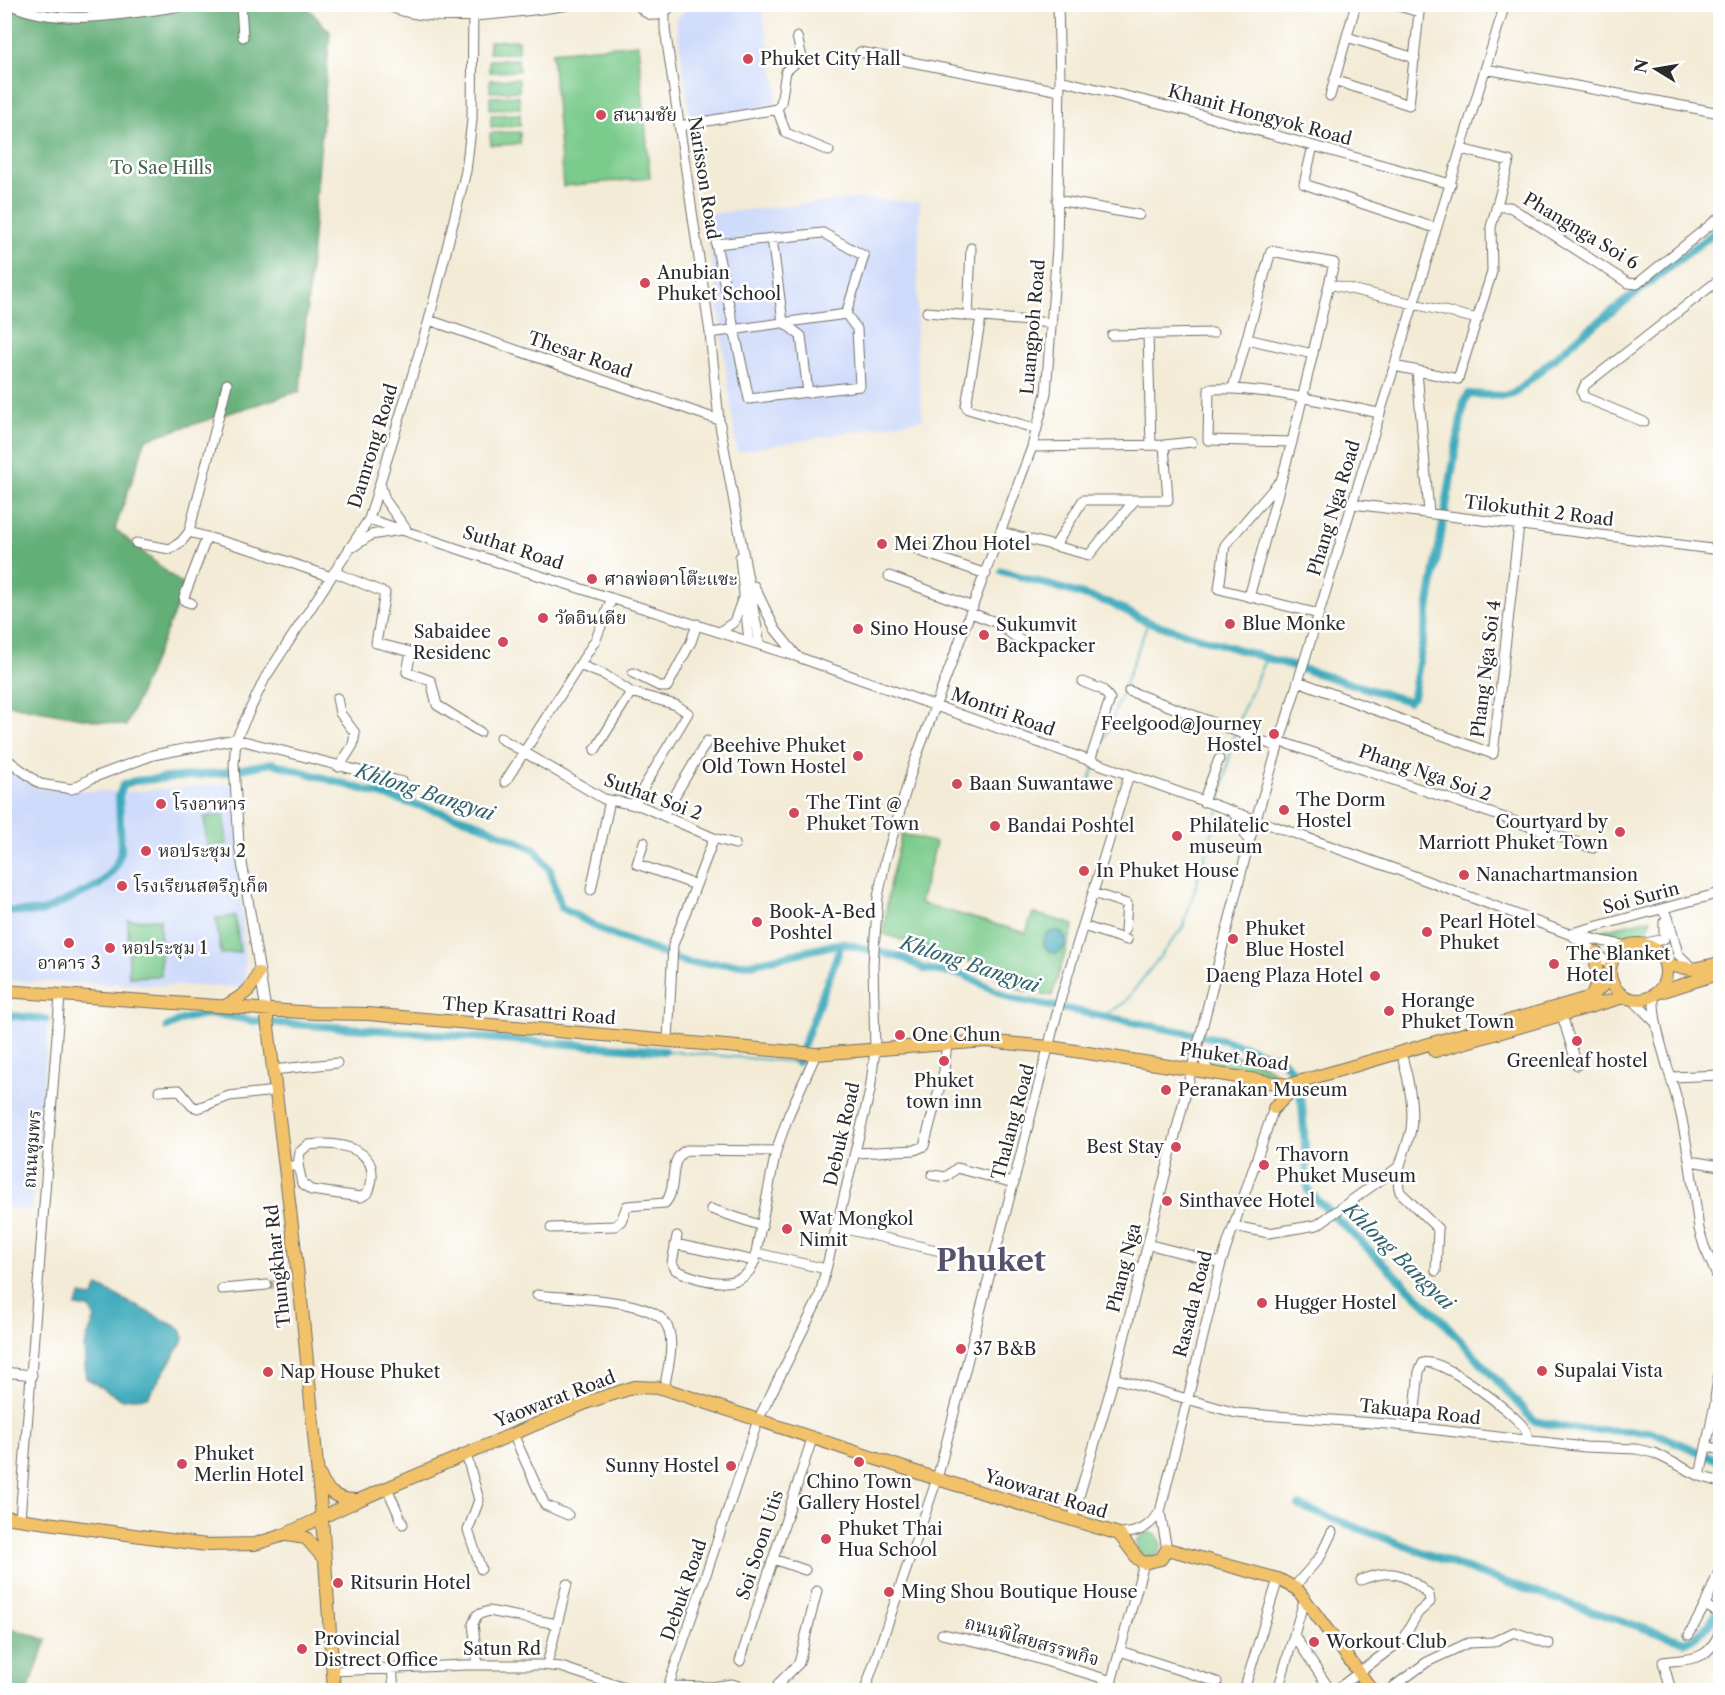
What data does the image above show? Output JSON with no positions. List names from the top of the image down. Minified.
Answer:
{"streets":{"main road":["Thep Krasattri Road","Phuket Road","Thungkhar Rd","Rasada Road","Yaowarat Road"],"street":["Khanit Hongyok Road","Narisson Road","Phangnga Soi 6","Luangpoh Road","Thesar Road","Damrong Road","Phang Nga Road","Tilokuthit 2 Road","Suthat Road","Phang Nga Soi 4","Montri Road","Phang Nga Soi 2","Suthat Soi 2","Soi Surin","Thalang Road","Debuk Road","ถนนชุมพร","Phang Nga","Takuapa Road","Soi Soon Utis","ถนนพิไสยสรรพกิจ","Satun Rd"]},"crossings":[["Khanit Hongyok Road","Luangpoh Road"],["Khanit Hongyok Road","Phang Nga Road"],["Narisson Road","Thesar Road"],["Narisson Road","Suthat Road"],["Narisson Road","Montri Road"],["Phangnga Soi 6","Phang Nga Road"],["Luangpoh Road","Montri Road"],["Luangpoh Road","Debuk Road"],["Thesar Road","Damrong Road"],["Damrong Road","Suthat Road"],["Damrong Road","Thep Krasattri Road"],["Damrong Road","Thungkhar Rd"],["Phang Nga Road","Tilokuthit 2 Road"],["Phang Nga Road","Phang Nga Soi 4"],["Phang Nga Road","Montri Road"],["Phang Nga Road","Phang Nga Soi 2"],["Phang Nga Road","Phang Nga"],["Tilokuthit 2 Road","Phang Nga Soi 4"],["Suthat Road","Montri Road"],["Montri Road","Soi Surin"],["Montri Road","Phuket Road"],["Montri Road","Thalang Road"],["Montri Road","Debuk Road"],["Suthat Soi 2","Thep Krasattri Road"],["Thep Krasattri Road","Phuket Road"],["Thep Krasattri Road","Thalang Road"],["Thep Krasattri Road","Debuk Road"],["Thep Krasattri Road","ถนนชุมพร"],["Thep Krasattri Road","Thungkhar Rd"],["Phuket Road","Thalang Road"],["Phuket Road","Phang Nga"],["Phuket Road","Rasada Road"],["Thalang Road","Yaowarat Road"],["Debuk Road","Yaowarat Road"],["ถนนชุมพร","Yaowarat Road"],["Thungkhar Rd","Yaowarat Road"],["Thungkhar Rd","Satun Rd"],["Phang Nga","Yaowarat Road"],["Phang Nga","Takuapa Road"],["Rasada Road","Takuapa Road"],["Yaowarat Road","Soi Soon Utis"]],"districts":["Phuket"],"water":["Khlong Bangyai"],"parks":["To Sae Hills"],"places":["Phuket City Hall","สนามชัย","Anubian Phuket School","Mei Zhou Hotel","ศาลพ่อตาโต๊ะแซะ","วัดอินเดีย","Blue Monke","Sino House","Sukumvit Backpacker","Sabaidee Residenc","Feelgood@Journey Hostel","Beehive Phuket Old Town Hostel","Baan Suwantawe","โรงอาหาร","The Dorm Hostel","The Tint @ Phuket Town","Bandai Poshtel","Courtyard by Marriott Phuket Town","Philatelic museum","หอประชุม 2","In Phuket House","Nanachartmansion","โรงเรียนสตรีภูเก็ต","Book-A-Bed Poshtel","Pearl Hotel Phuket","Phuket Blue Hostel","อาคาร 3","หอประชุม 1","The Blanket Hotel","Daeng Plaza Hotel","Horange Phuket Town","One Chun","Greenleaf hostel","Phuket town inn","Peranakan Museum","Best Stay","Thavorn Phuket Museum","Sinthavee Hotel","Wat Mongkol Nimit","Hugger Hostel","37 B&B","Supalai Vista","Nap House Phuket","Chino Town Gallery Hostel","Phuket Merlin Hotel","Sunny Hostel","Phuket Thai Hua School","Ritsurin Hotel","Ming Shou Boutique House","Workout Club","Provincial Distrect Office"],"north":"left"}
